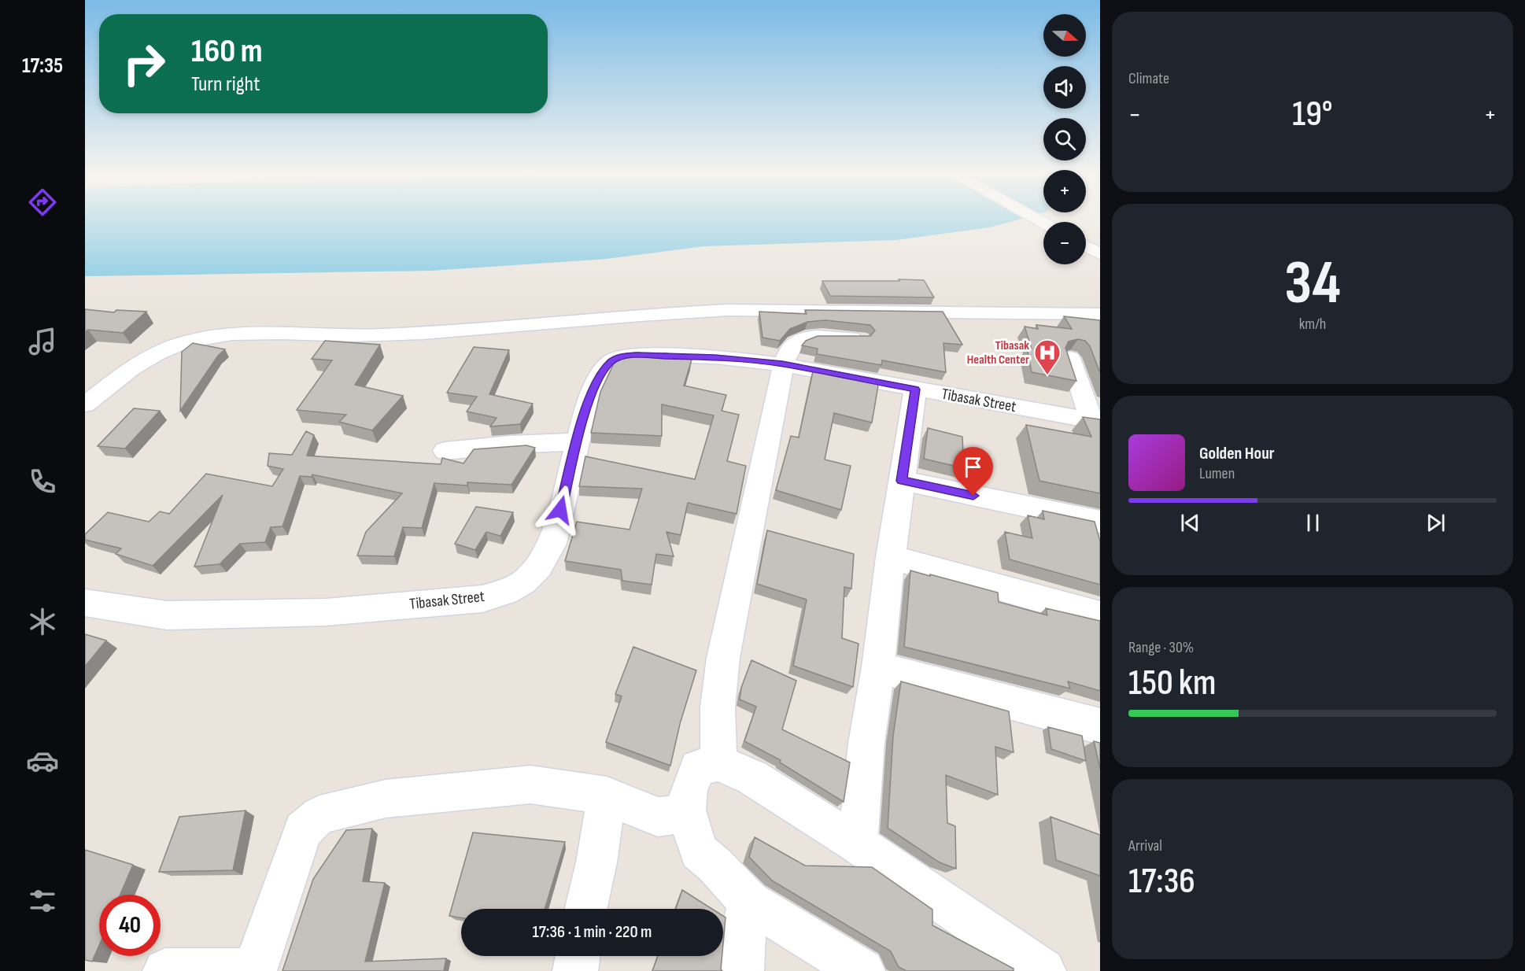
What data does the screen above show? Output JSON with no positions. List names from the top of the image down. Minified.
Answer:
{"streets":{"street":["Tibasak Street"]},"places":{"hospital":["Tibasak Health Center"]},"north":"right","page":{"tabs":"17:35","tile":["Climate",["34","km/h"],["Range · 30%","150 km"],["Arrival","17:36"]],"map_buttons":["+","−"],"turn":["160 m","Turn right"],"heat":["−","19°","+"],"song":["Golden Hour","Lumen"],"limit":"40","trip":"17:36 · 1 min · 220 m"}}
